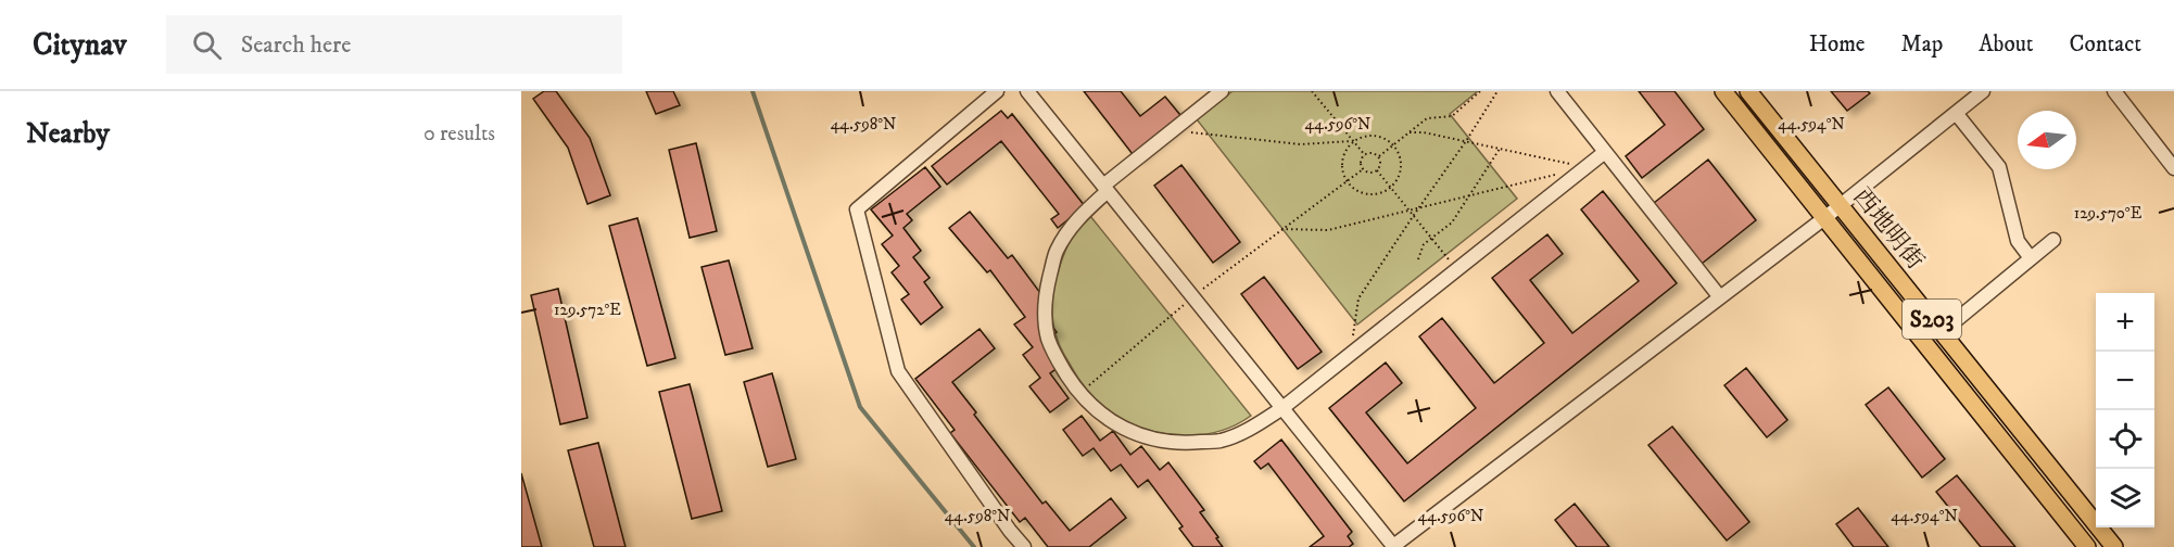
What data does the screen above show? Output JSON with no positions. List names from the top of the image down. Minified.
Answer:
{"streets":{"main road":["西地明街","S203"]},"north":"left","page":{"header":"Citynav","search":"Search here","nav":["Home","Map","About","Contact"],"heading":["Nearby","0 results"],"map_buttons":["+","−"]},"coordinates":["44.598°N","44.596°N","44.594°N","129.570°E","129.572°E"]}
